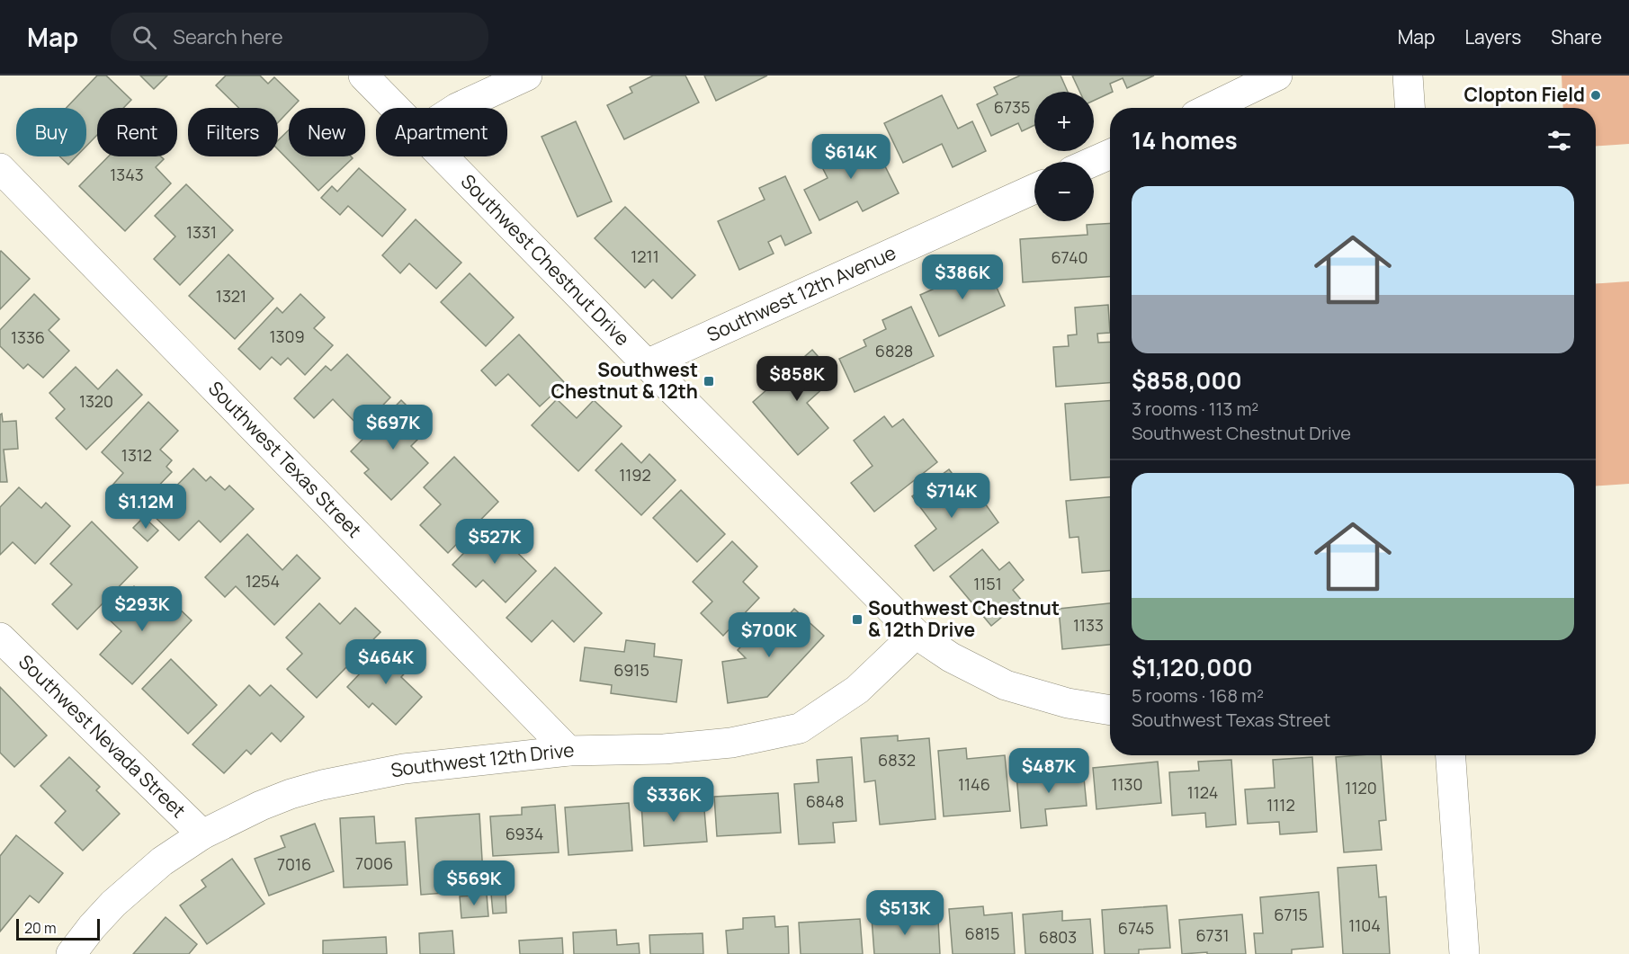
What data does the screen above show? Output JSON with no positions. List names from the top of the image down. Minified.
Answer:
{"streets":{"street":["Southwest Chestnut Drive","Southwest 12th Avenue","Southwest Texas Street","Southwest Nevada Street","Southwest 12th Drive"]},"crossings":[["Southwest Chestnut Drive","Southwest 12th Avenue"],["Southwest Chestnut Drive","Southwest 12th Drive"],["Southwest Texas Street","Southwest 12th Drive"],["Southwest Nevada Street","Southwest 12th Drive"]],"places":{"other":["Clopton Field"],"transit":["Southwest Chestnut & 12th","Southwest Chestnut & 12th Drive"]},"house_numbers":["6735","1343","1331","1211","6740","1321","1309","1336","6828","1320","1312","1192","1254","1151","1133","6915","6832","1146","1130","1120","1124","6848","1112","6934","7006","7016","6715","1104","6745","6815","6731","6803"],"scale_bar":"20 m","page":{"header":"Map","search":"Search here","nav":["Map","Layers","Share"],"map_buttons":["+","−"],"chip":["Buy","Rent","Filters","New","Apartment"],"heading":"14 homes","price":["$614K","$386K","$858K","$697K","$714K","$1.12M","$527K","$293K","$700K","$464K","$487K","$336K","$569K","$513K"],"list":[{"name":"$858,000","note":"3 rooms · 113 m² · Southwest Chestnut Drive"},{"name":"$1,120,000","note":"5 rooms · 168 m² · Southwest Texas Street"}],"scale":"20 m"}}
